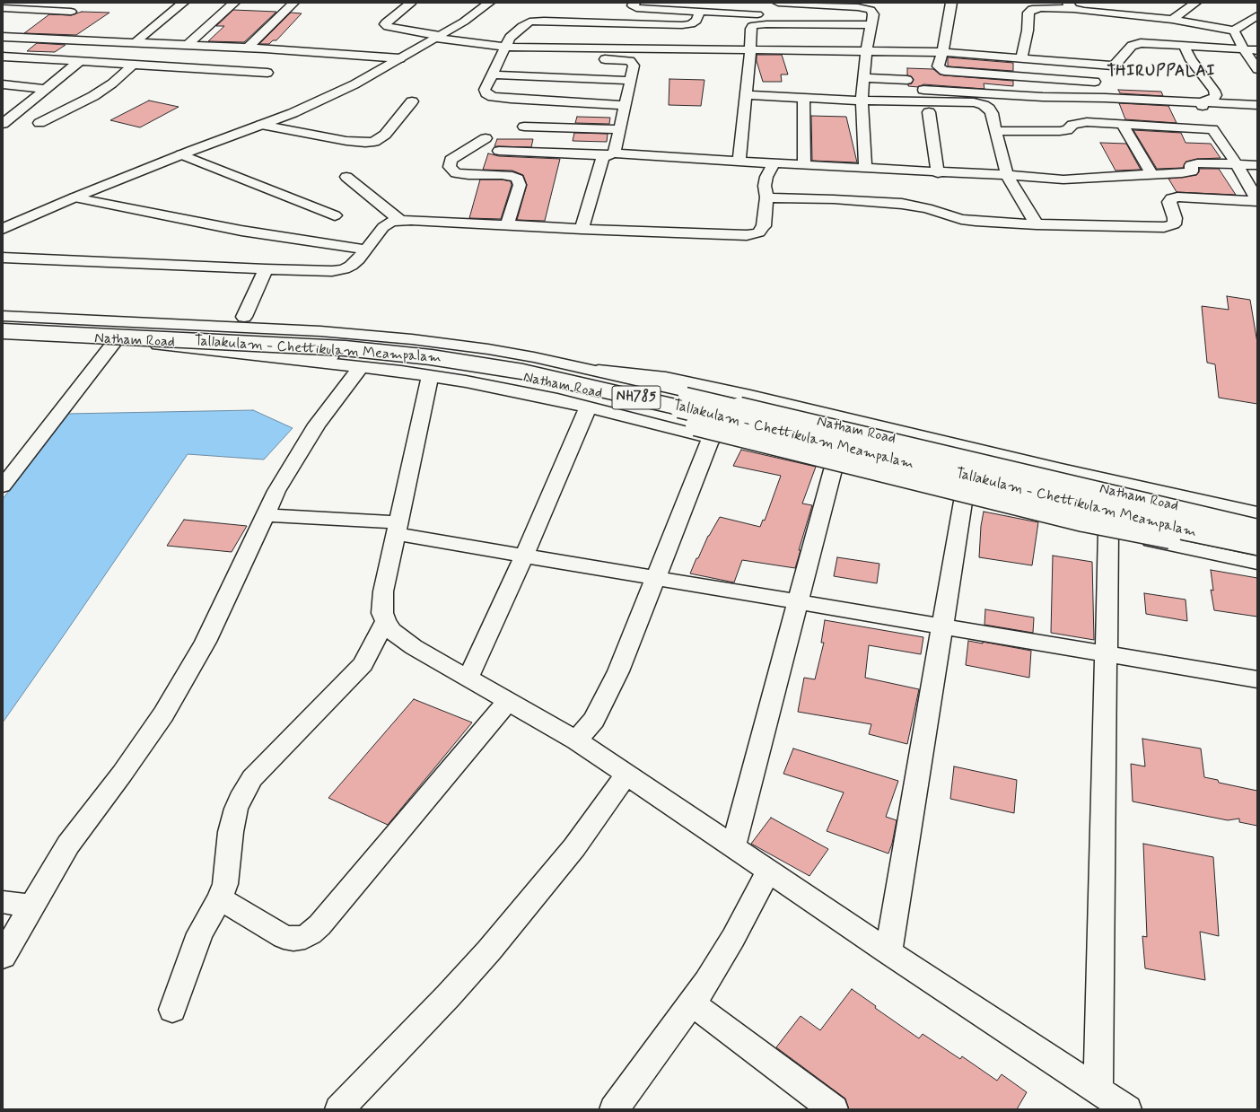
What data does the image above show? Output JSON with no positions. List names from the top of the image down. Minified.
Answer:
{"streets":{"main road":["Natham Road","Tallakulam - Chettikulam Meampalam","NH785"]},"districts":["THIRUPPALAI"]}
